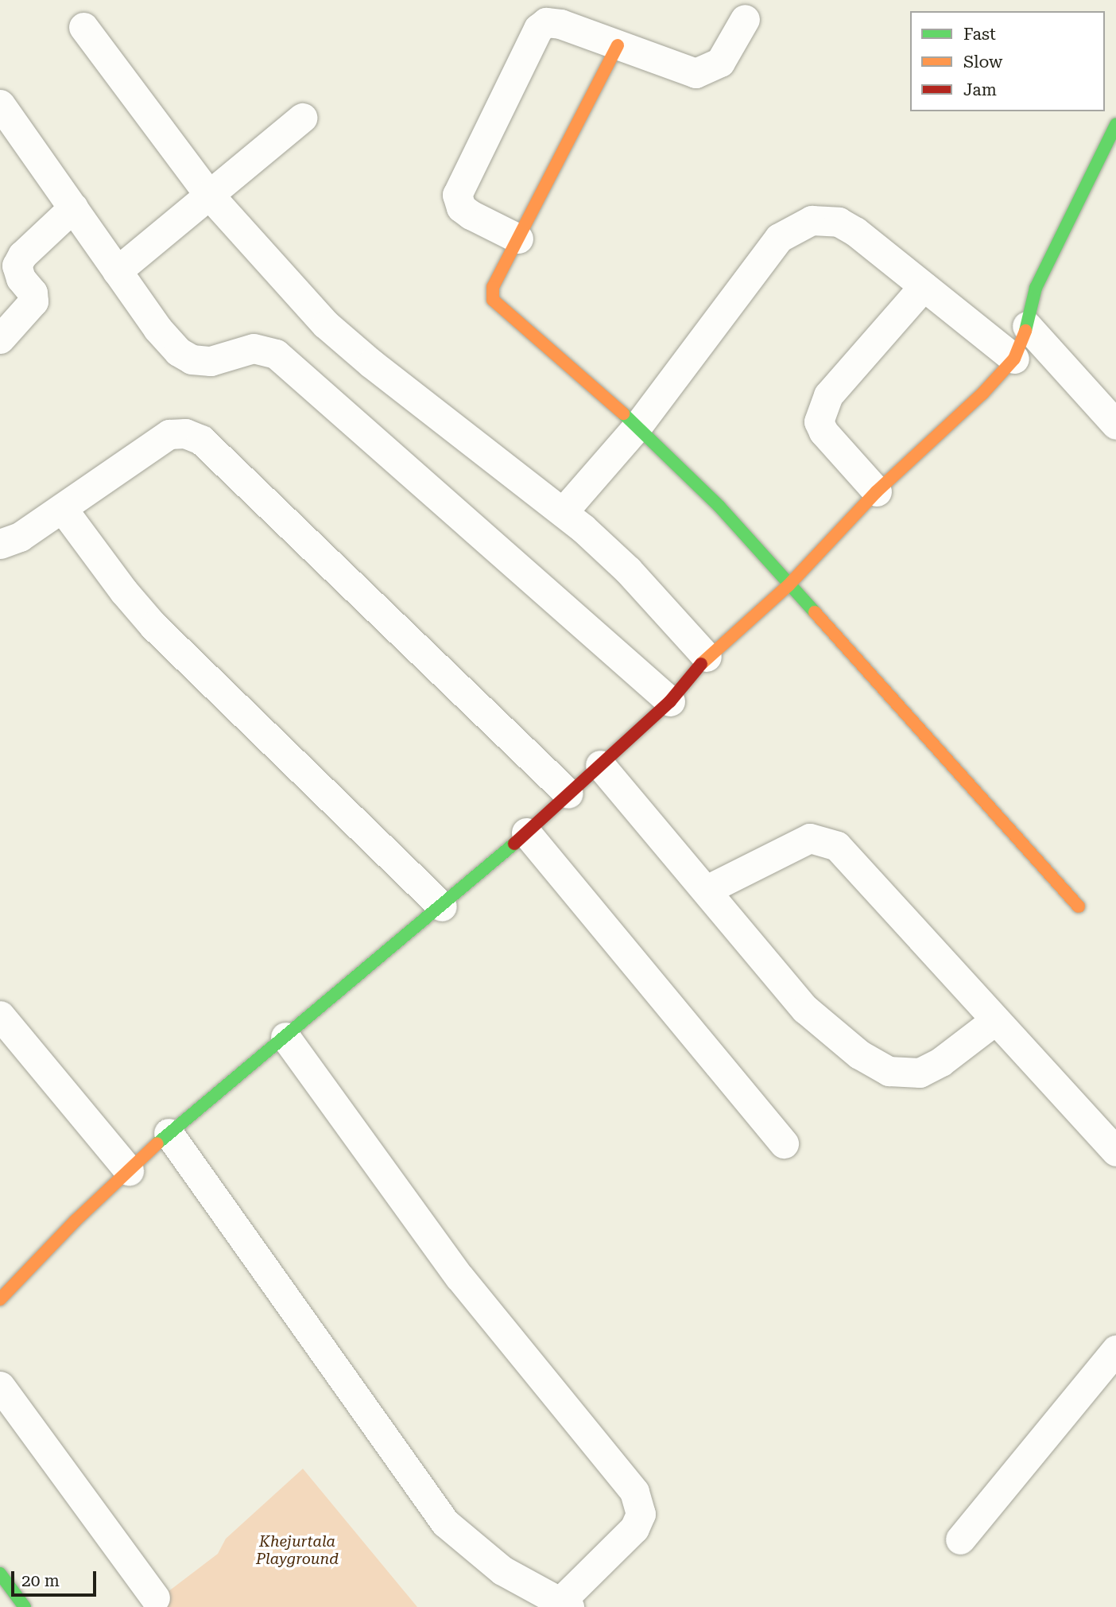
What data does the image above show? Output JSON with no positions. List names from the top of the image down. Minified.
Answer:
{"parks":["Khejurtala Playground"],"legend":["Fast","Slow","Jam"],"scale_bar":"20 m"}
